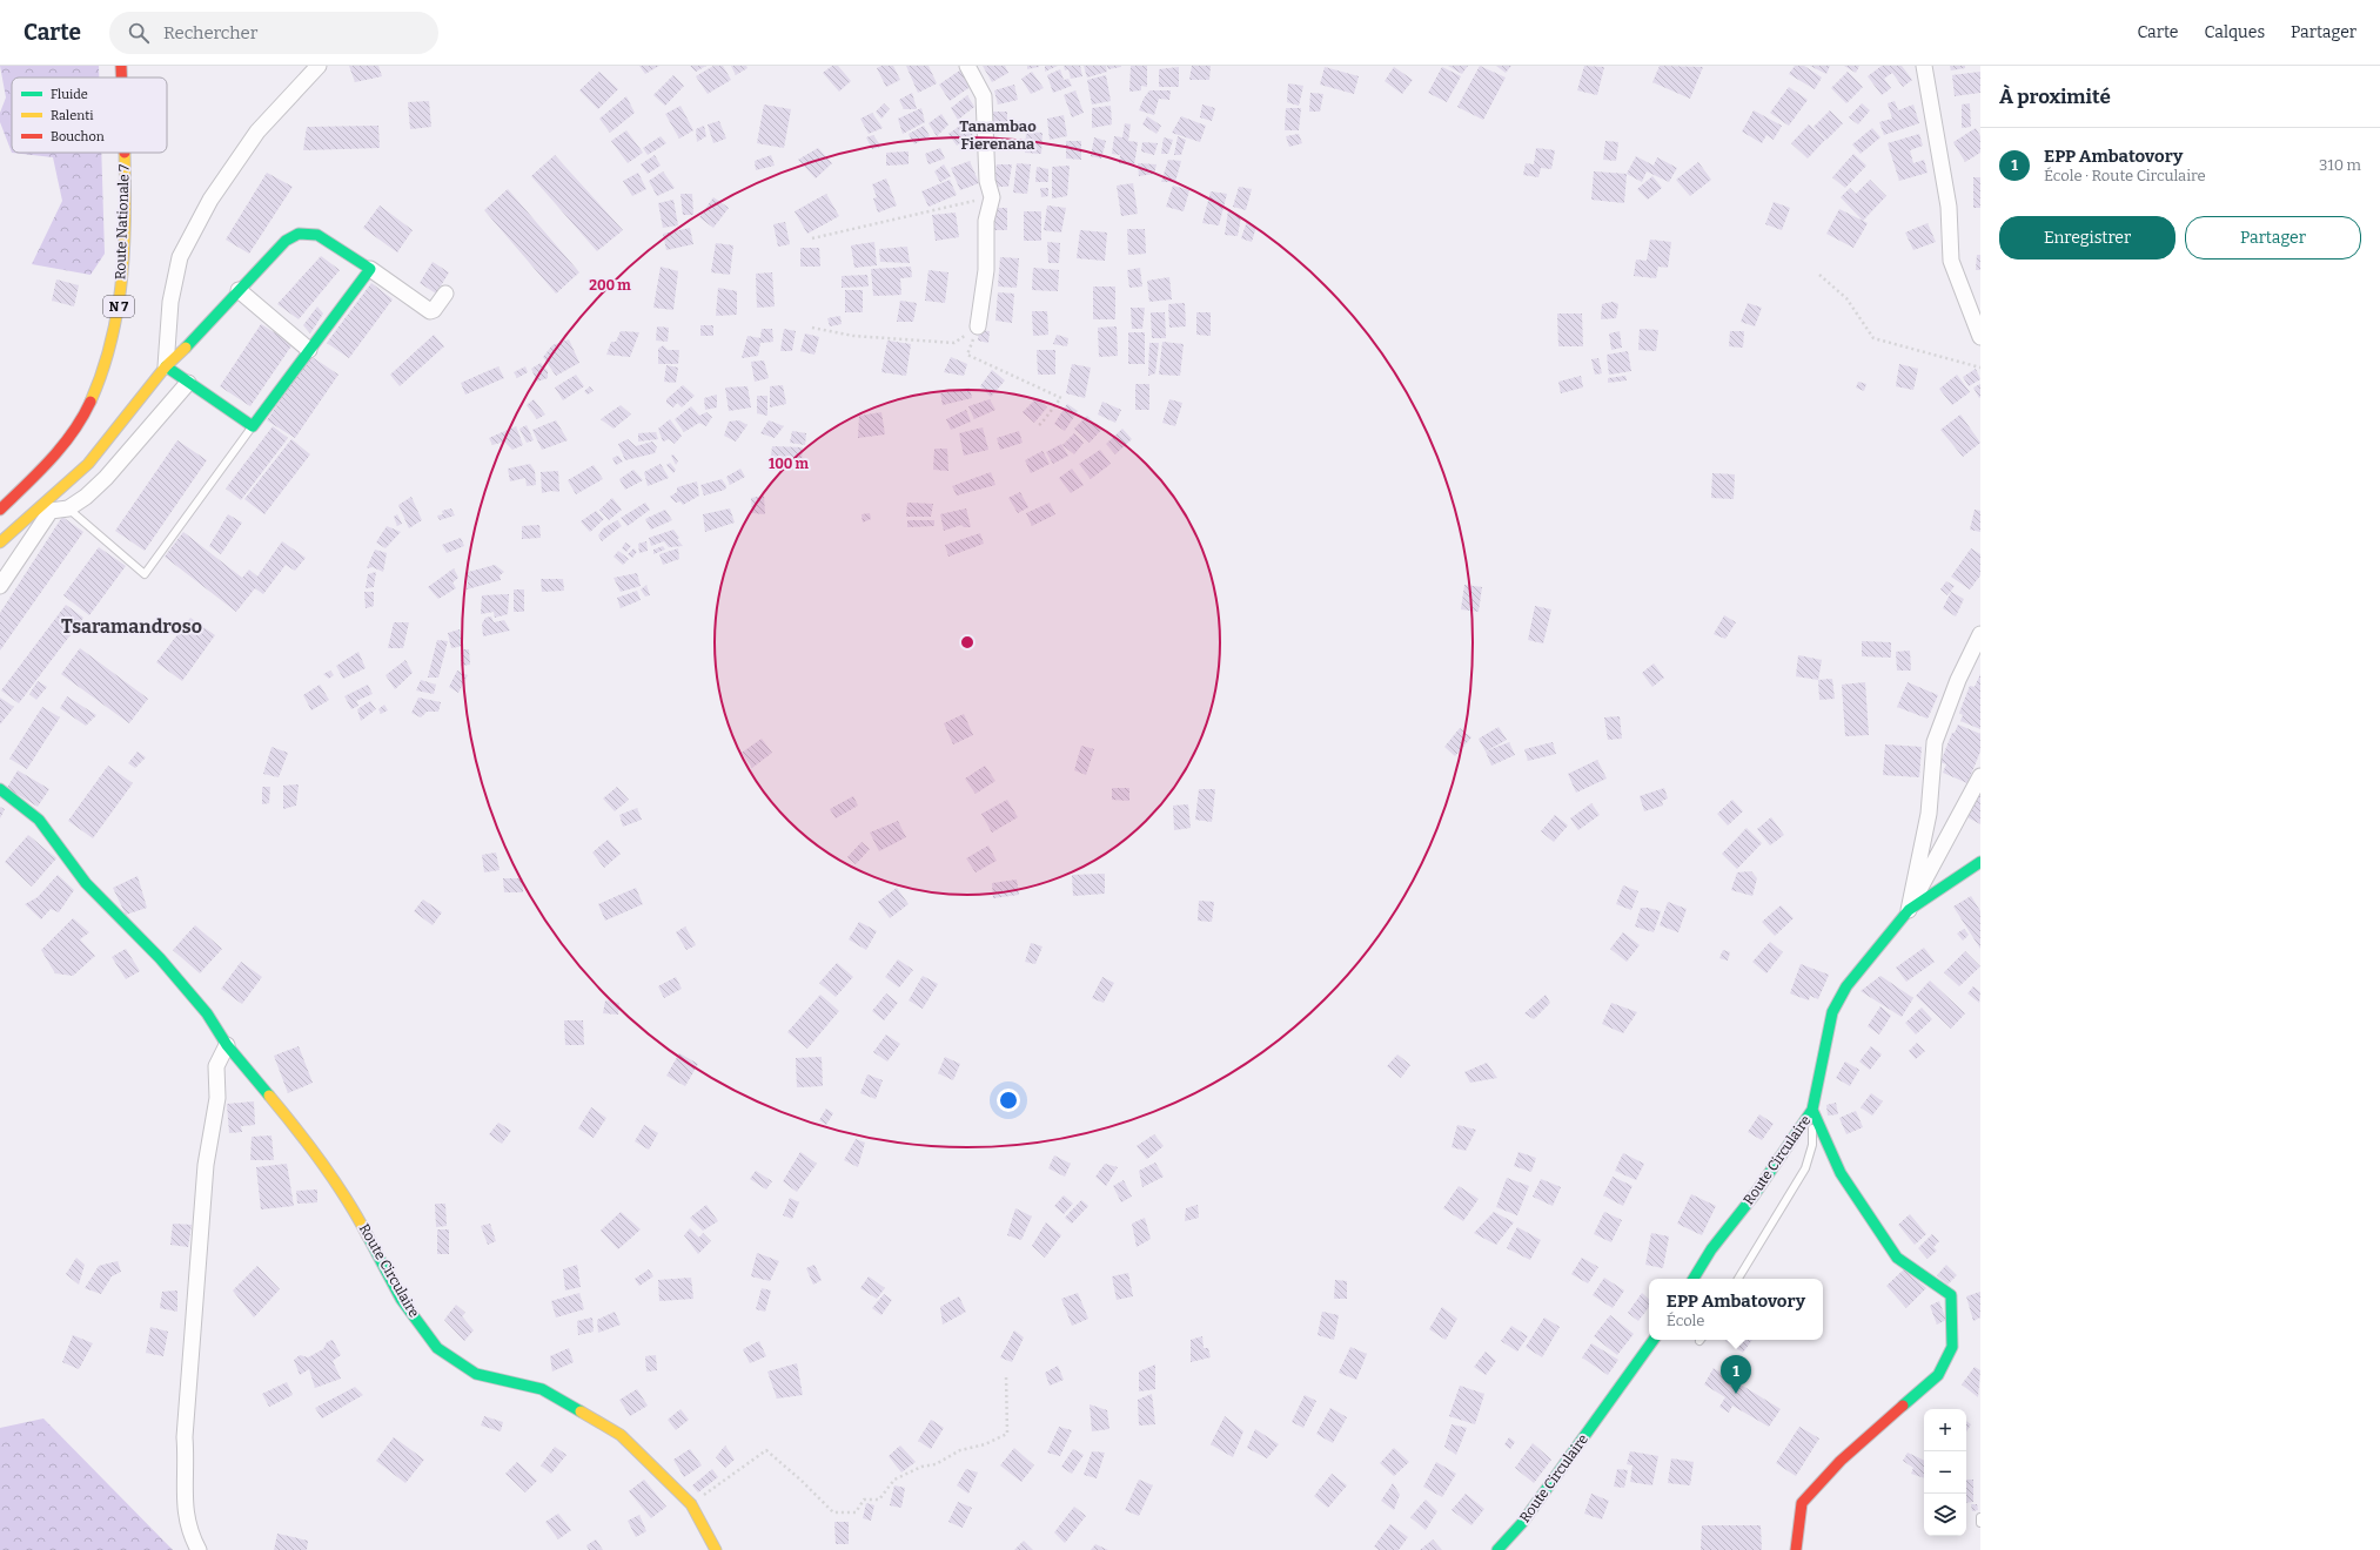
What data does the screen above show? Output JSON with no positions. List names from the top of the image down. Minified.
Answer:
{"streets":{"street":["Route Nationale 7","N 7","Route Circulaire"]},"districts":["Tanambao Fierenana","Tsaramandroso"],"legend":["Fluide","Ralenti","Bouchon"],"page":{"header":"Carte","search":"Rechercher","nav":["Carte","Calques","Partager"],"heading":"À proximité","list":[{"mark":"1","name":"EPP Ambatovory","note":"École · Route Circulaire","value":"310 m"}],"buttons":["Enregistrer","Partager"],"popup":["EPP Ambatovory","École"],"pins":"1","map_buttons":["+","−"]},"rings":["200 m","100 m"]}
